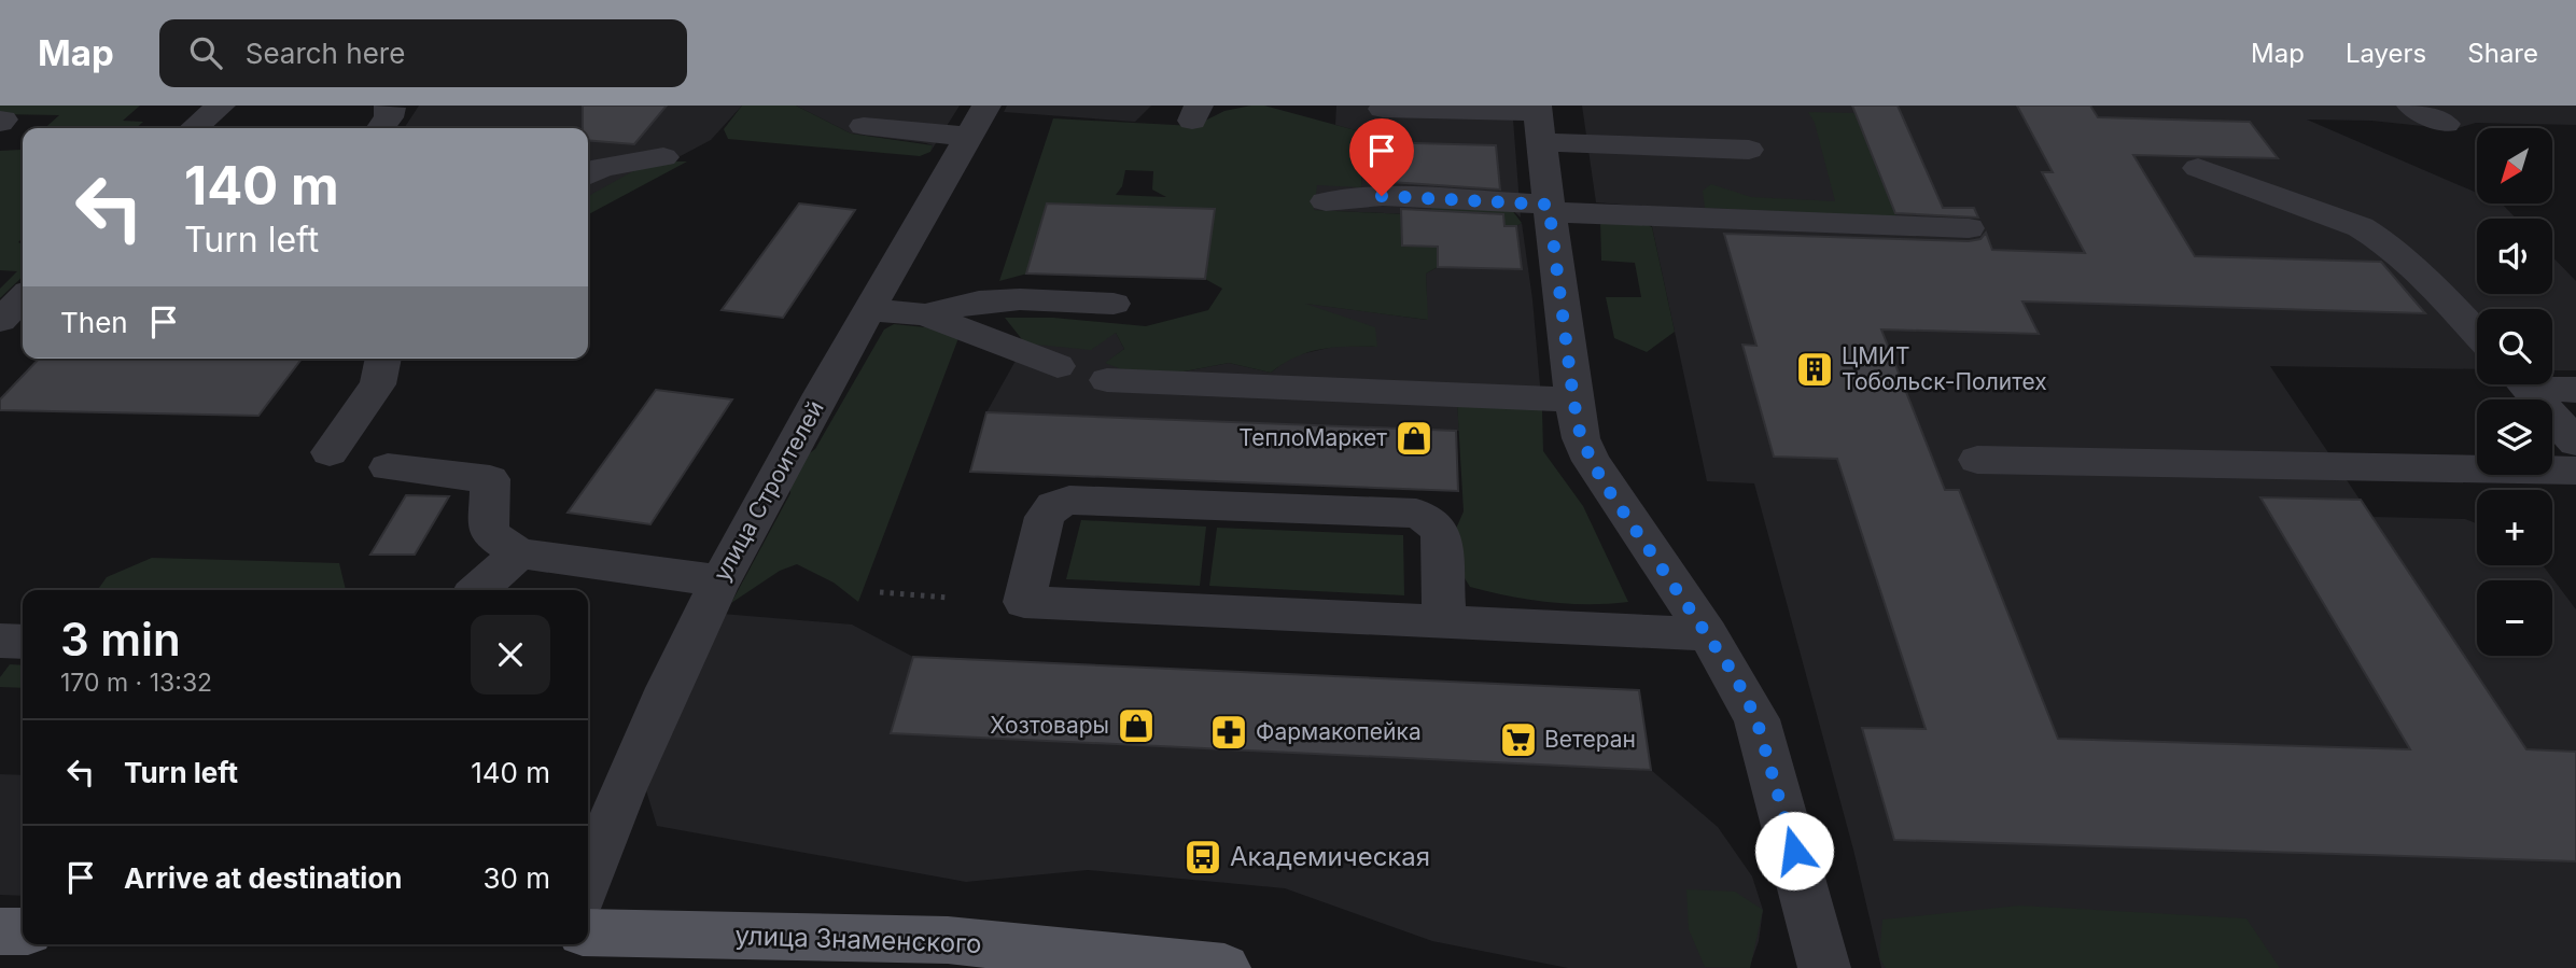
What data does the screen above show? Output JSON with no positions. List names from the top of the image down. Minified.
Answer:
{"streets":{"main road":["улица Знаменского"],"street":["улица Строителей"]},"places":{"building":["ЦМИТ Тобольск-Политех"],"shop":["ТеплоМаркет","Хозтовары"],"pharmacy":["Фармакопейка"],"supermarket":["Ветеран"],"bus stop":["Академическая"]},"north":"bottom left","page":{"header":"Map","search":"Search here","nav":["Map","Layers","Share"],"map_buttons":["+","−"],"turn":["140 m","Turn left"],"then":"Then","heading":["3 min","170 m · 13:32"],"list":[{"name":"Turn left","value":"140 m"},{"name":"Arrive at destination","value":"30 m"}]}}
